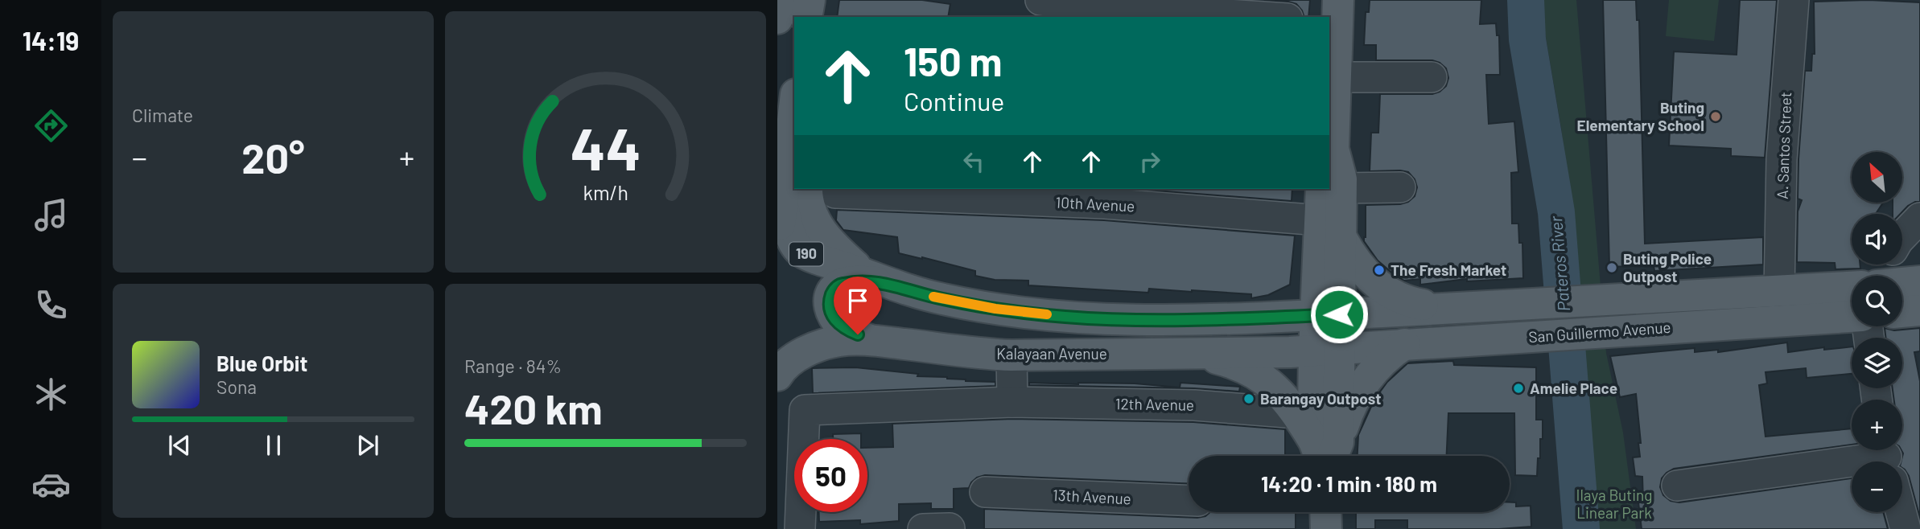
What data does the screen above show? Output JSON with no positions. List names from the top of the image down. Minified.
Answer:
{"streets":{"main road":["San Guillermo Avenue","Kalayaan Avenue"],"street":["A. Santos Street","10th Avenue","12th Avenue","13th Avenue"]},"crossings":[["A. Santos Street","San Guillermo Avenue"],["San Guillermo Avenue","Kalayaan Avenue"]],"water":["Pateros River"],"parks":["Ilaya Buting Linear Park"],"places":["Buting Elementary School","Buting Police Outpost","The Fresh Market","Amelie Place","Barangay Outpost"],"north":"top left","page":{"tabs":"14:19","tile":["Climate",["Range · 84%","420 km"]],"turn":["150 m","Continue"],"heat":["−","20°","+"],"map_buttons":["+","−"],"song":["Blue Orbit","Sona"],"limit":"50","trip":"14:20 · 1 min · 180 m","gauge":["44","km/h"]}}
